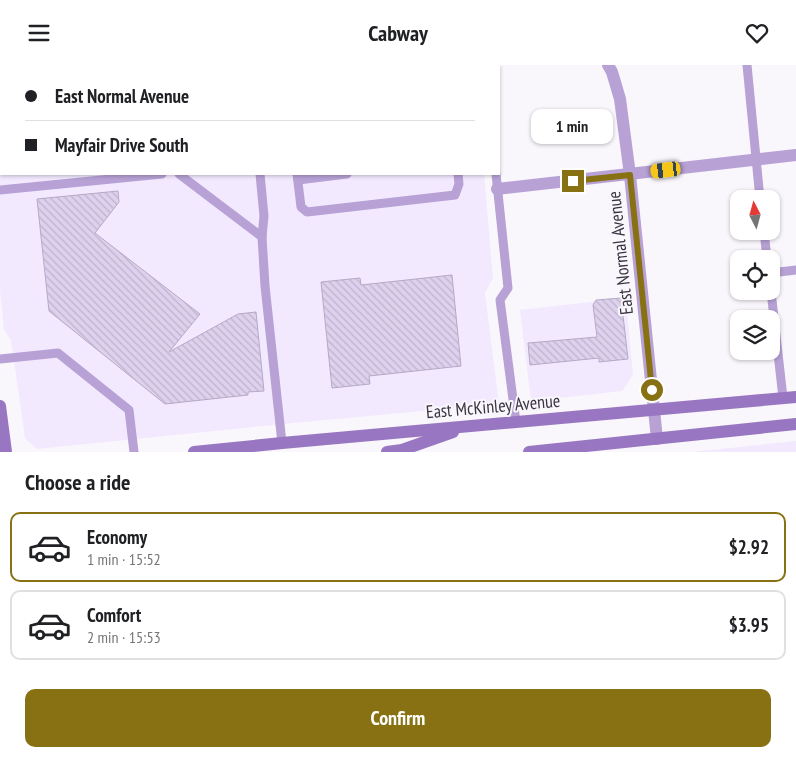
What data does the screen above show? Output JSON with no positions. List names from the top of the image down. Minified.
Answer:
{"streets":{"main road":["East McKinley Avenue"],"street":["East Normal Avenue"]},"crossings":[["East Normal Avenue","East McKinley Avenue"]],"north":"top","page":{"header":"Cabway","banner":["East Normal Avenue","Mayfair Drive South"],"bubble":"1 min","heading":"Choose a ride","list":[{"name":"Economy","note":"1 min · 15:52","value":"$2.92"},{"name":"Comfort","note":"2 min · 15:53","value":"$3.95"}],"buttons":"Confirm"}}
